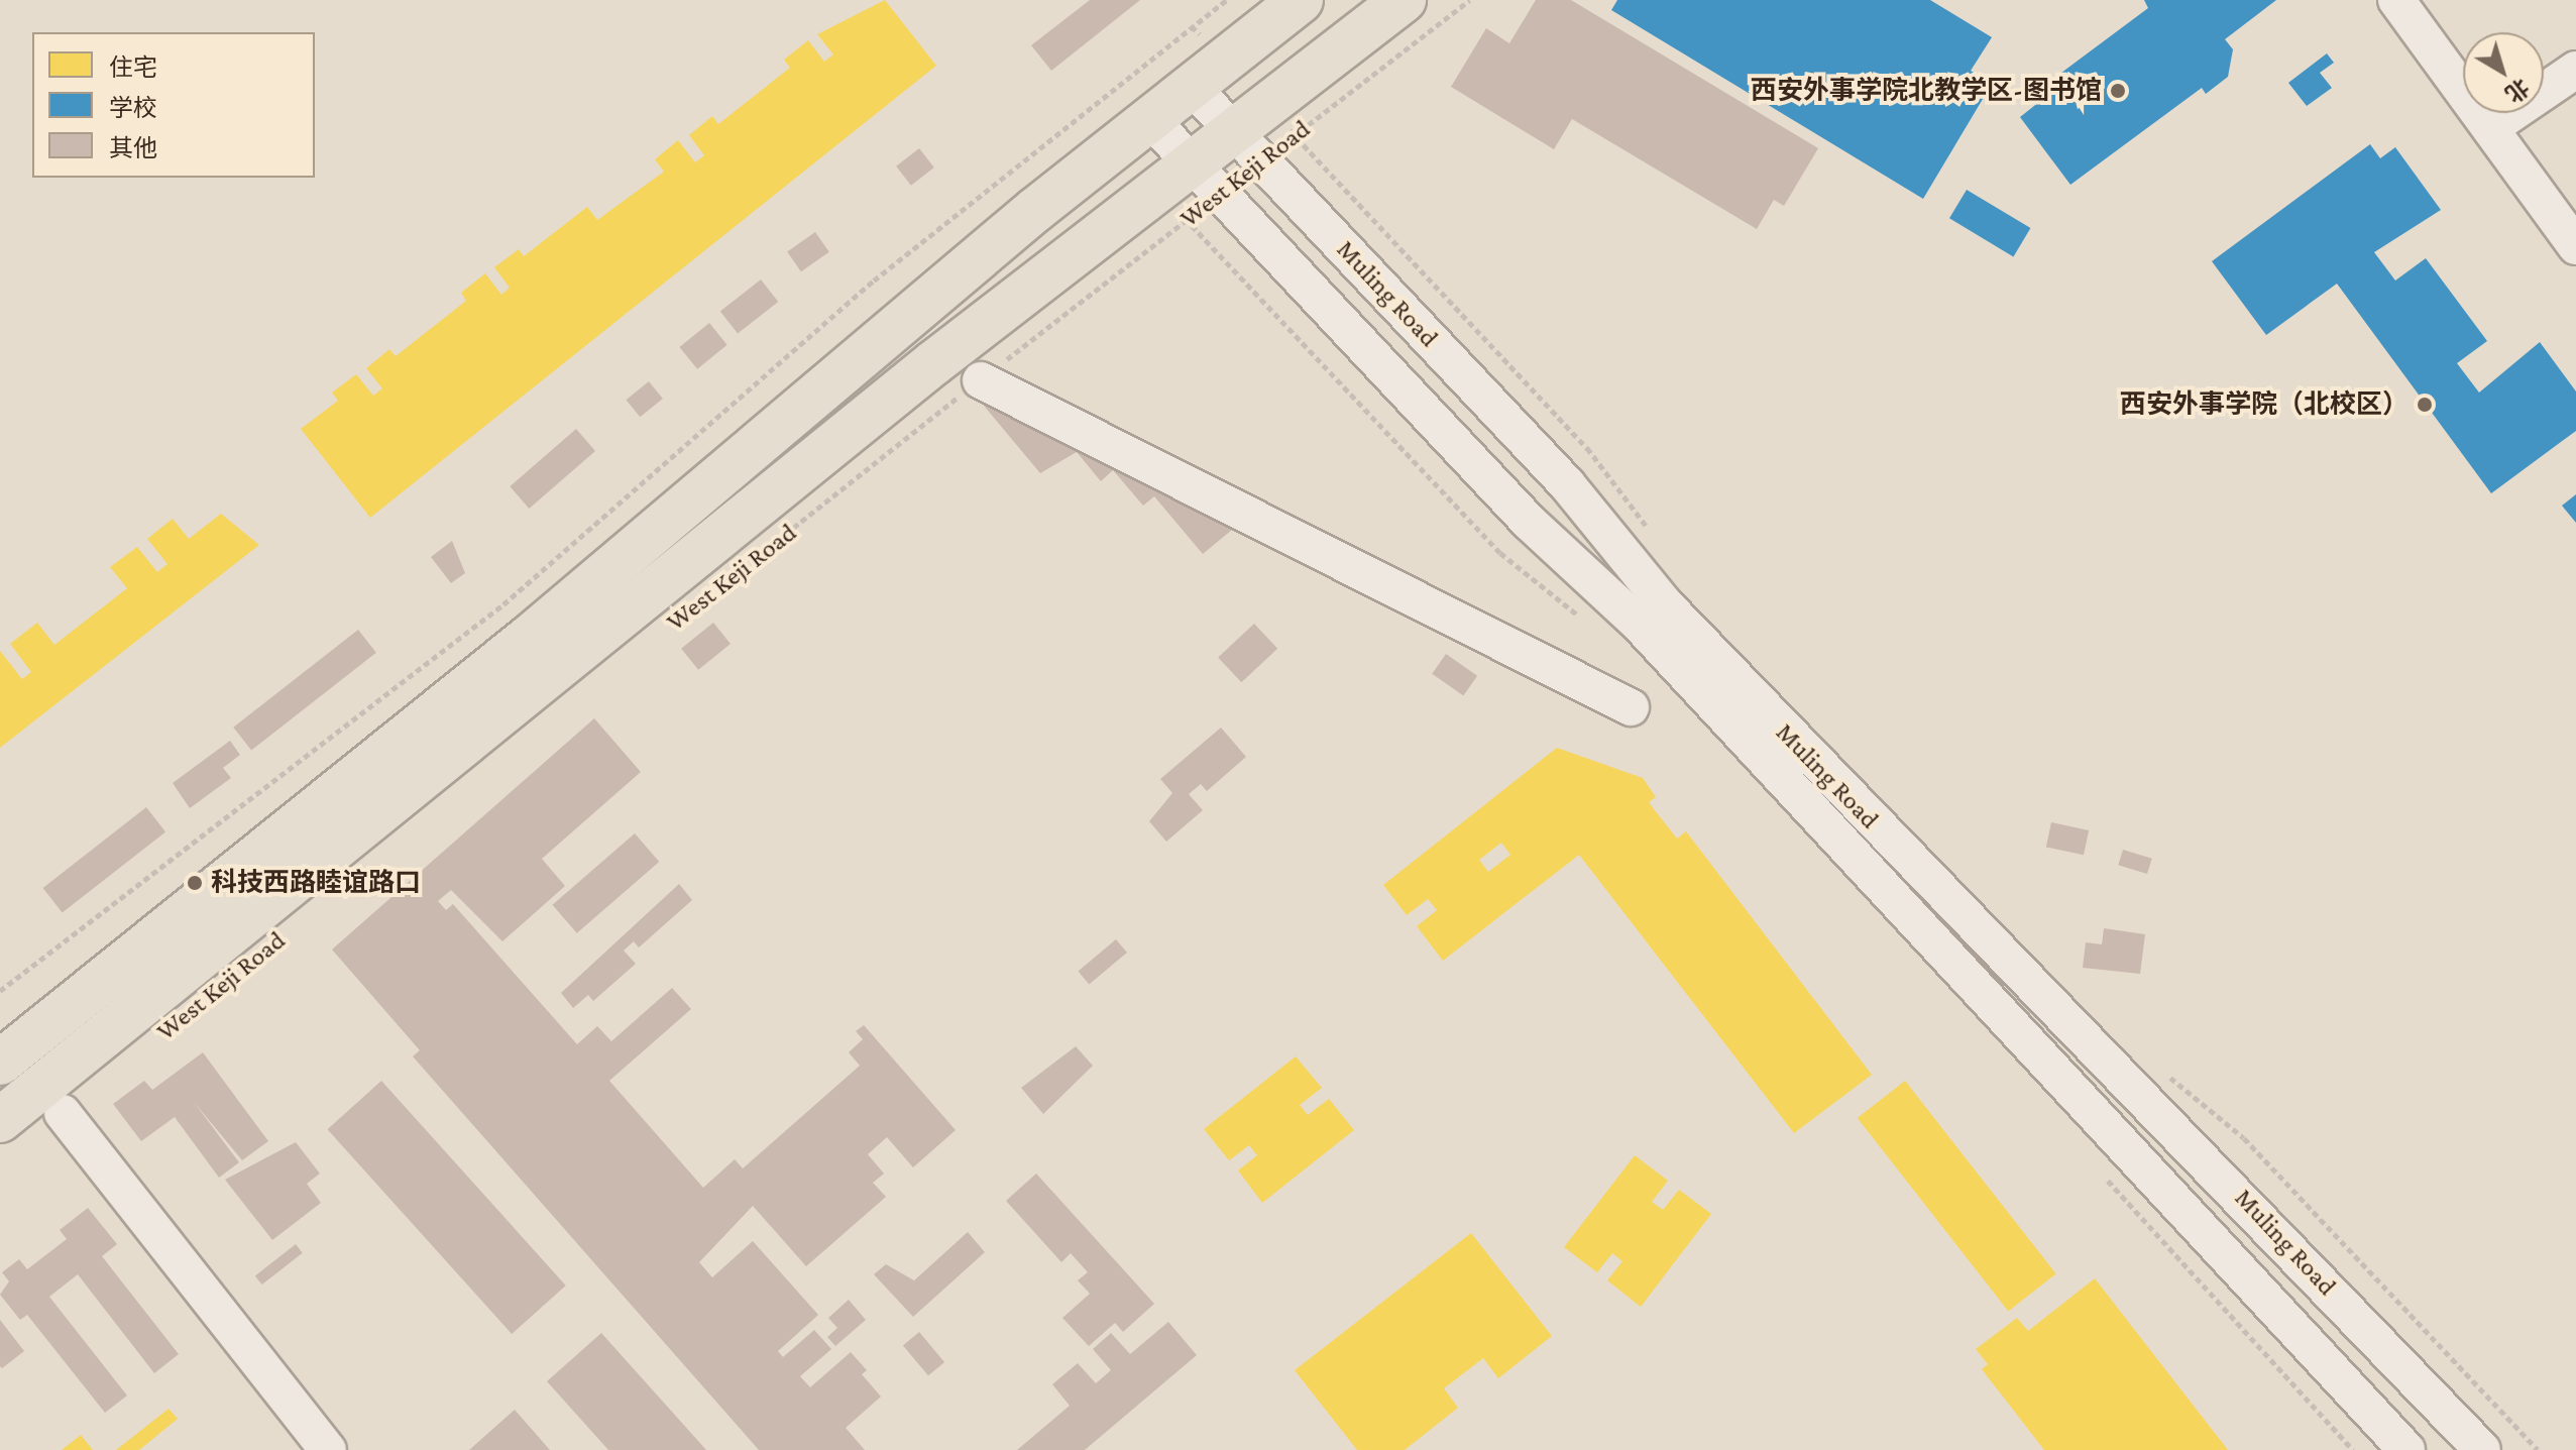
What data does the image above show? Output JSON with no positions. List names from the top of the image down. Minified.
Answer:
{"streets":{"main road":["West Keji Road"],"street":["Muling Road"]},"crossings":[["West Keji Road","Muling Road"]],"places":["西安外事学院北教学区-图书馆","西安外事学院（北校区）","科技西路睦谊路口"],"legend":["住宅","学校","其他"],"north":"bottom right"}
